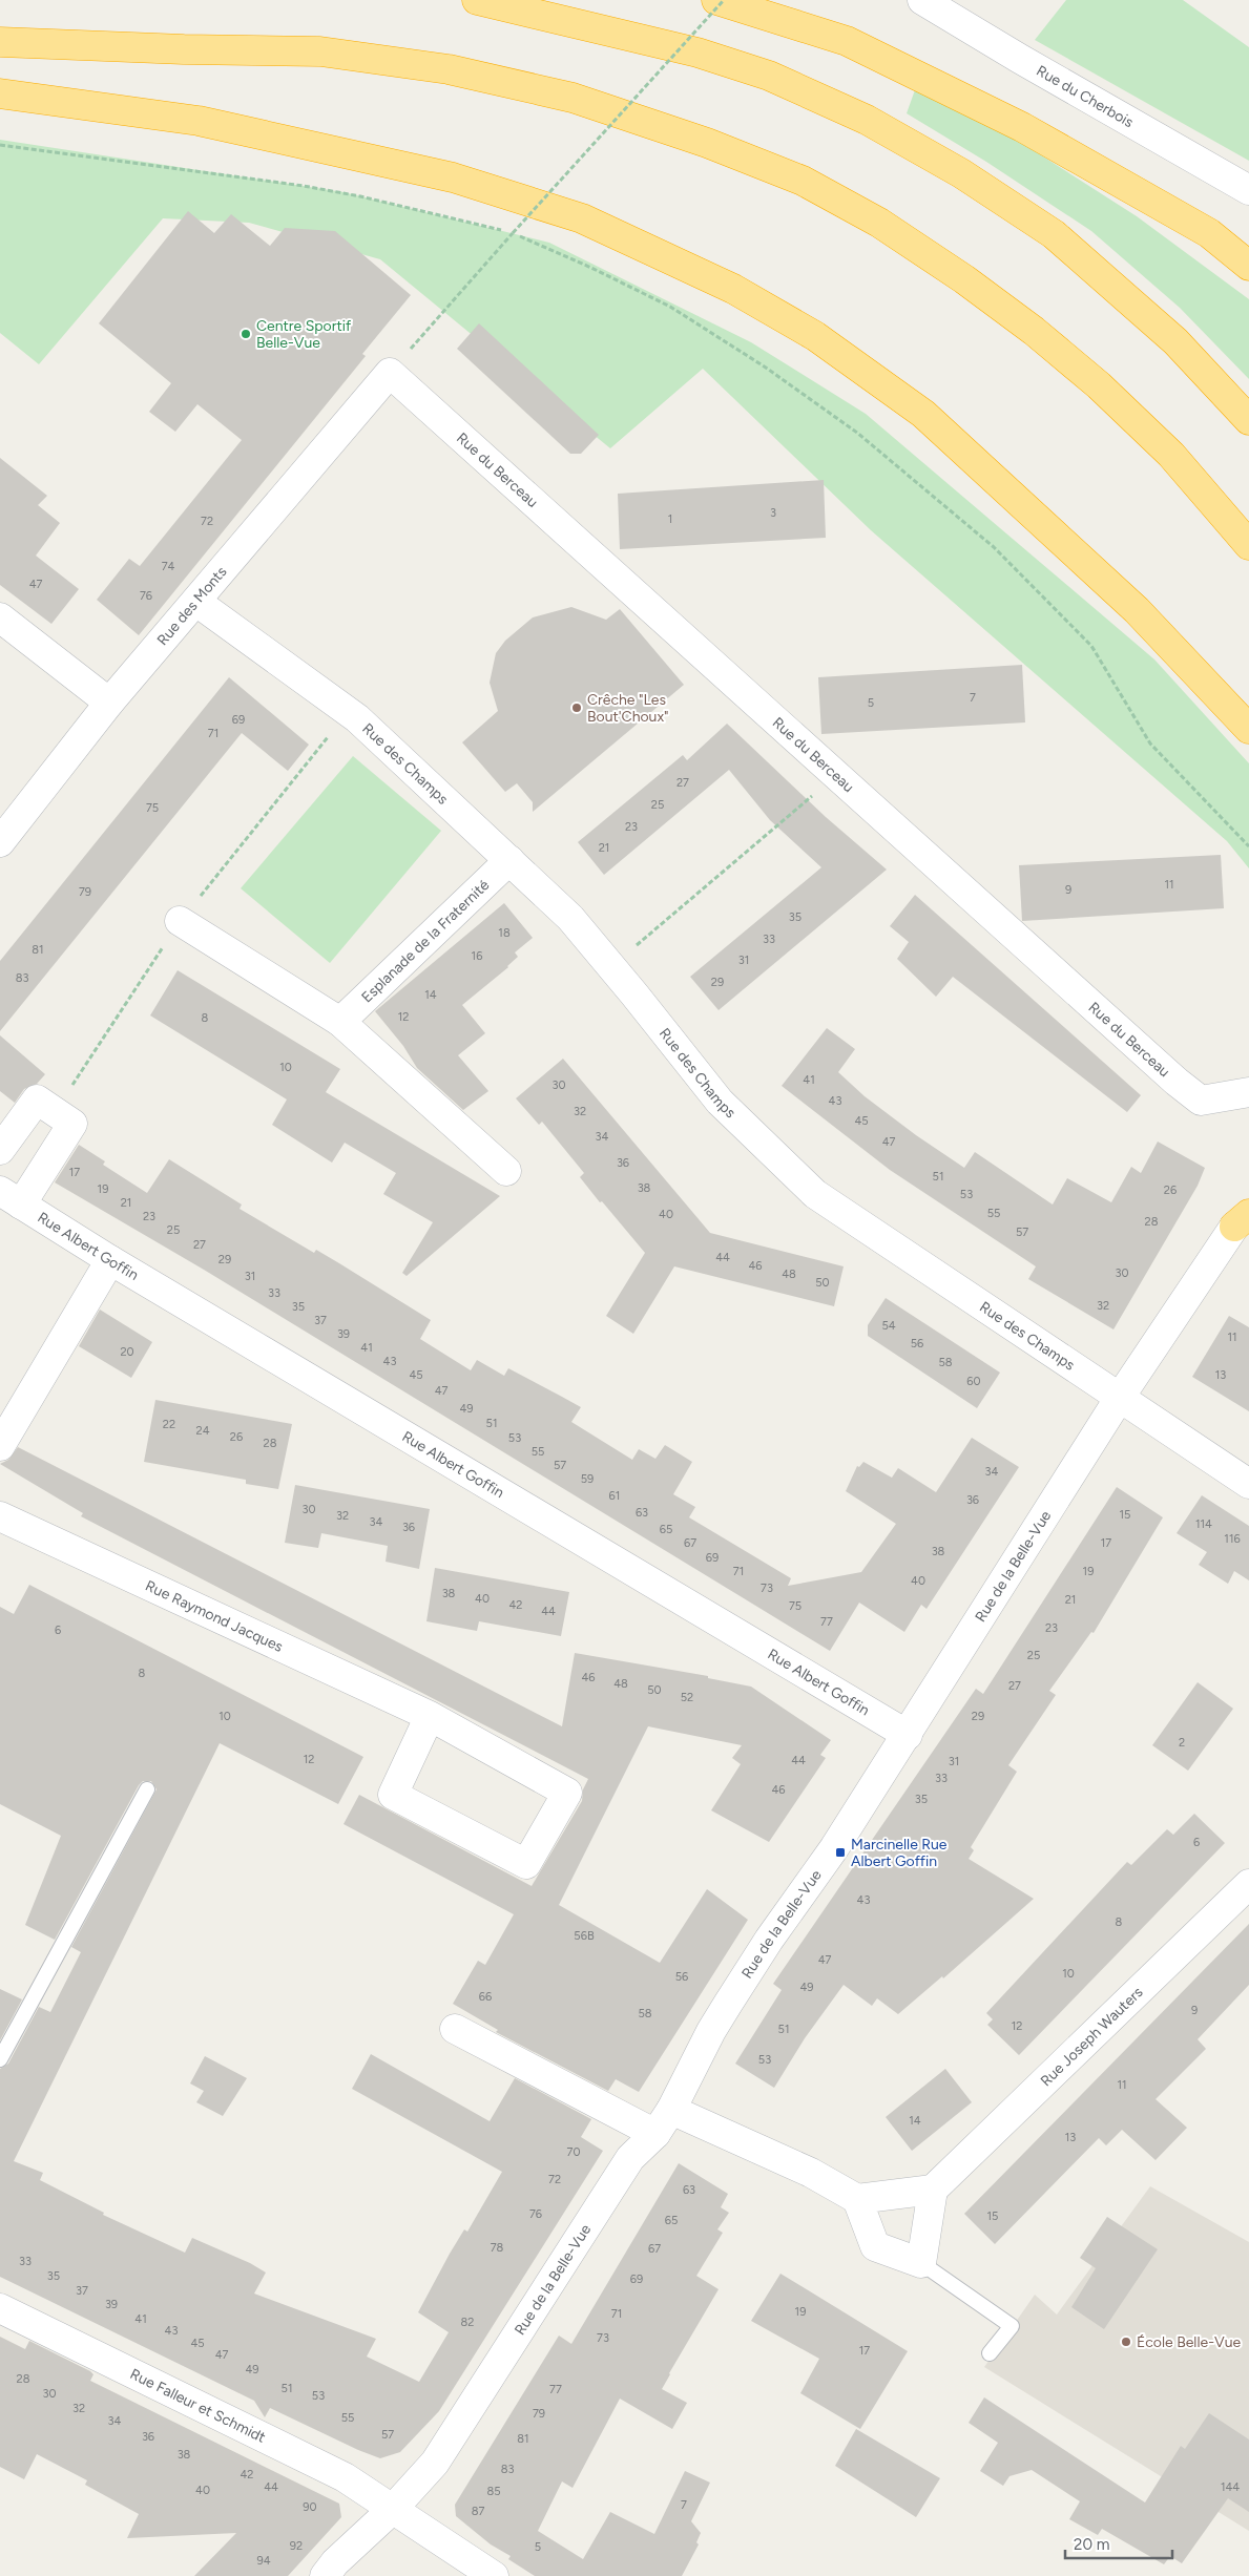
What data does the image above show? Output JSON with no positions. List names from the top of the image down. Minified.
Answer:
{"streets":{"street":["Rue du Cherbois","Rue du Berceau","Rue des Monts","Rue des Champs","Esplanade de la Fraternité","Rue Albert Goffin","Rue de la Belle-Vue","Rue Raymond Jacques","Rue Joseph Wauters","Rue Falleur et Schmidt"]},"crossings":[["Rue du Berceau","Rue des Monts"],["Rue des Monts","Rue des Champs"],["Rue des Champs","Esplanade de la Fraternité"],["Rue des Champs","Rue de la Belle-Vue"],["Rue Albert Goffin","Rue de la Belle-Vue"],["Rue de la Belle-Vue","Rue Falleur et Schmidt"]],"places":{"other":["Centre Sportif Belle-Vue","Crêche \"Les Bout'Choux\"","École Belle-Vue"],"transit":["Marcinelle Rue Albert Goffin"]},"house_numbers":["3","1","72","74","47","76","7","5","69","71","27","25","75","23","21","11","9","79","35","18","33","81","16","31","83","29","14","12","8","10","41","30","43","32","45","34","47","36","17","51","38","19","26","53","21","55","40","23","28","25","57","27","44","29","46","30","48","31","50","33","32","35","37","54","39","11","56","41","20","43","58","45","13","60","47","49","51","22","24","26","53","28","55","57","34","59","61","36","30","63","15","32","34","114","36","65","116","67","17","38","69","71","19","40","73","38","40","21","42","75","44","77","23","6","25","8","46","48","27","50","52","10","29","2","12","44","31","33","46","35","6","43","8","56B","47","10","56","49","66","9","58","12","51","53","11","14","13","70","72","63","76","15","65","78","67","33","35","69","37","39","19","71","41","82","43","73","45","17","47","49","28","51","77","30","53","32","79","55","34","57","36","81","38","83","42","44","144","40","85","7","90","87","92","5","94"],"scale_bar":"20 m"}
